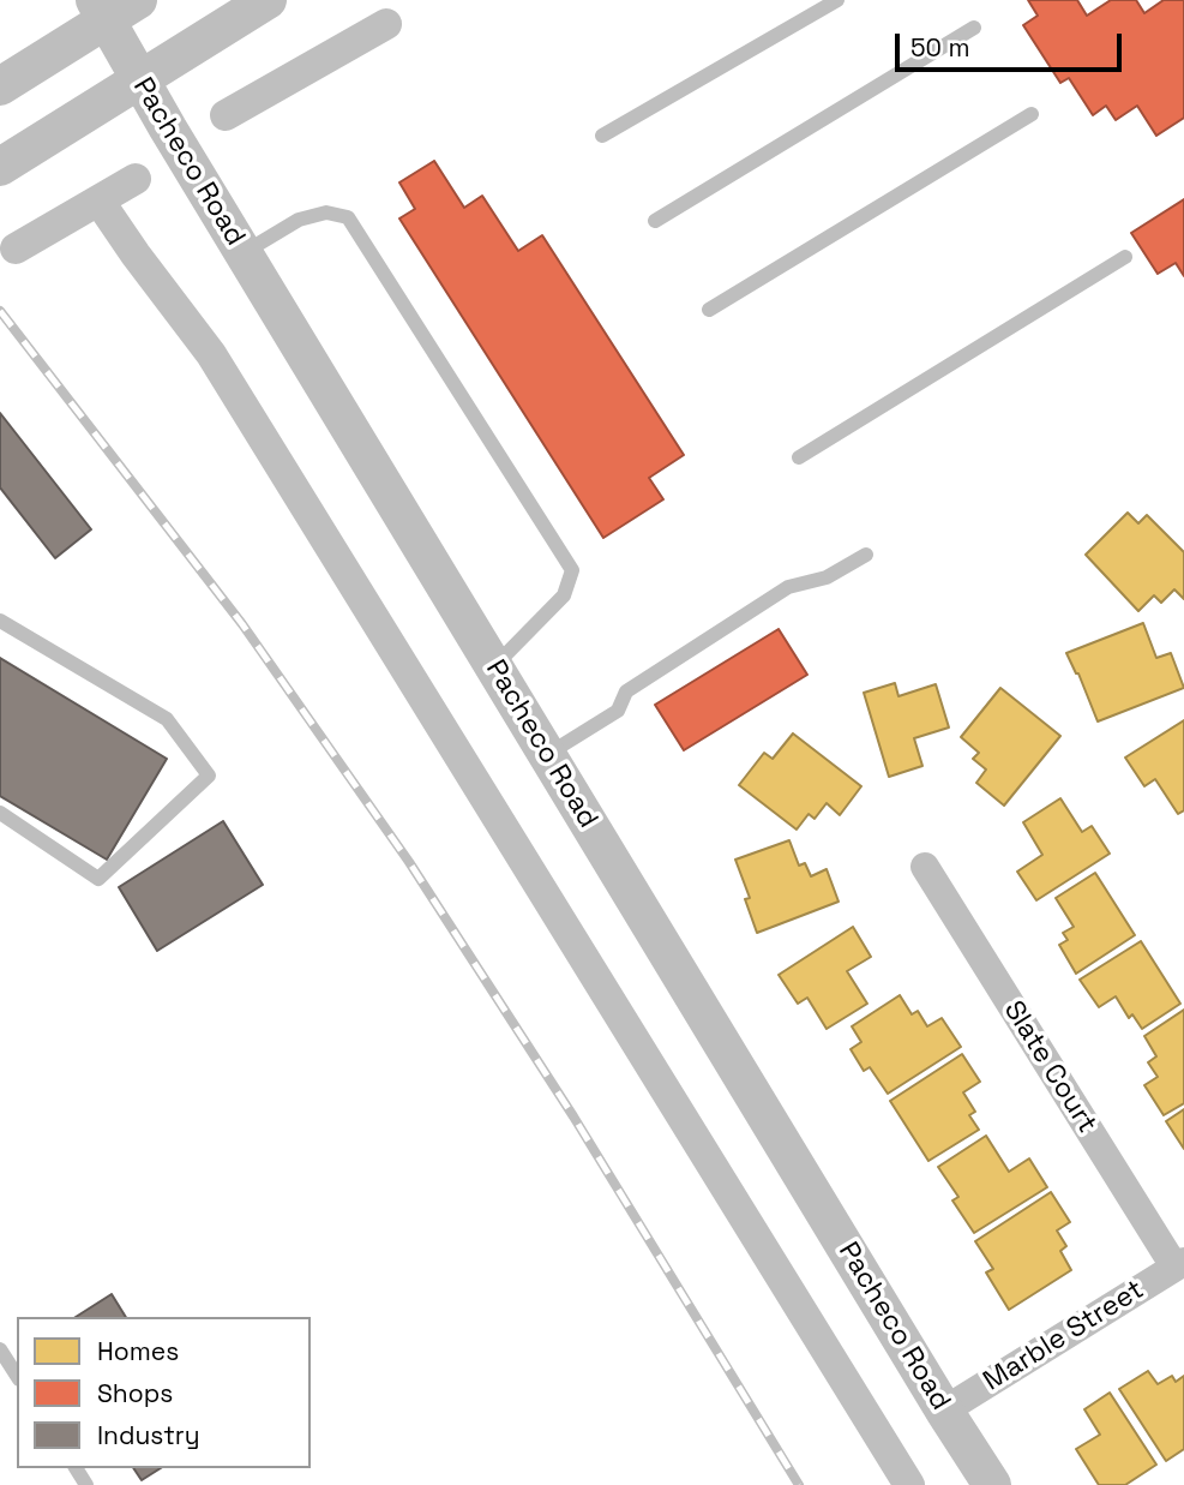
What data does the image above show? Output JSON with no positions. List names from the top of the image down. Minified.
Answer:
{"streets":{"street":["Pacheco Road","Slate Court","Marble Street"]},"crossings":[["Pacheco Road","Marble Street"],["Slate Court","Marble Street"]],"legend":["Homes","Shops","Industry"],"scale_bar":"50 m"}
